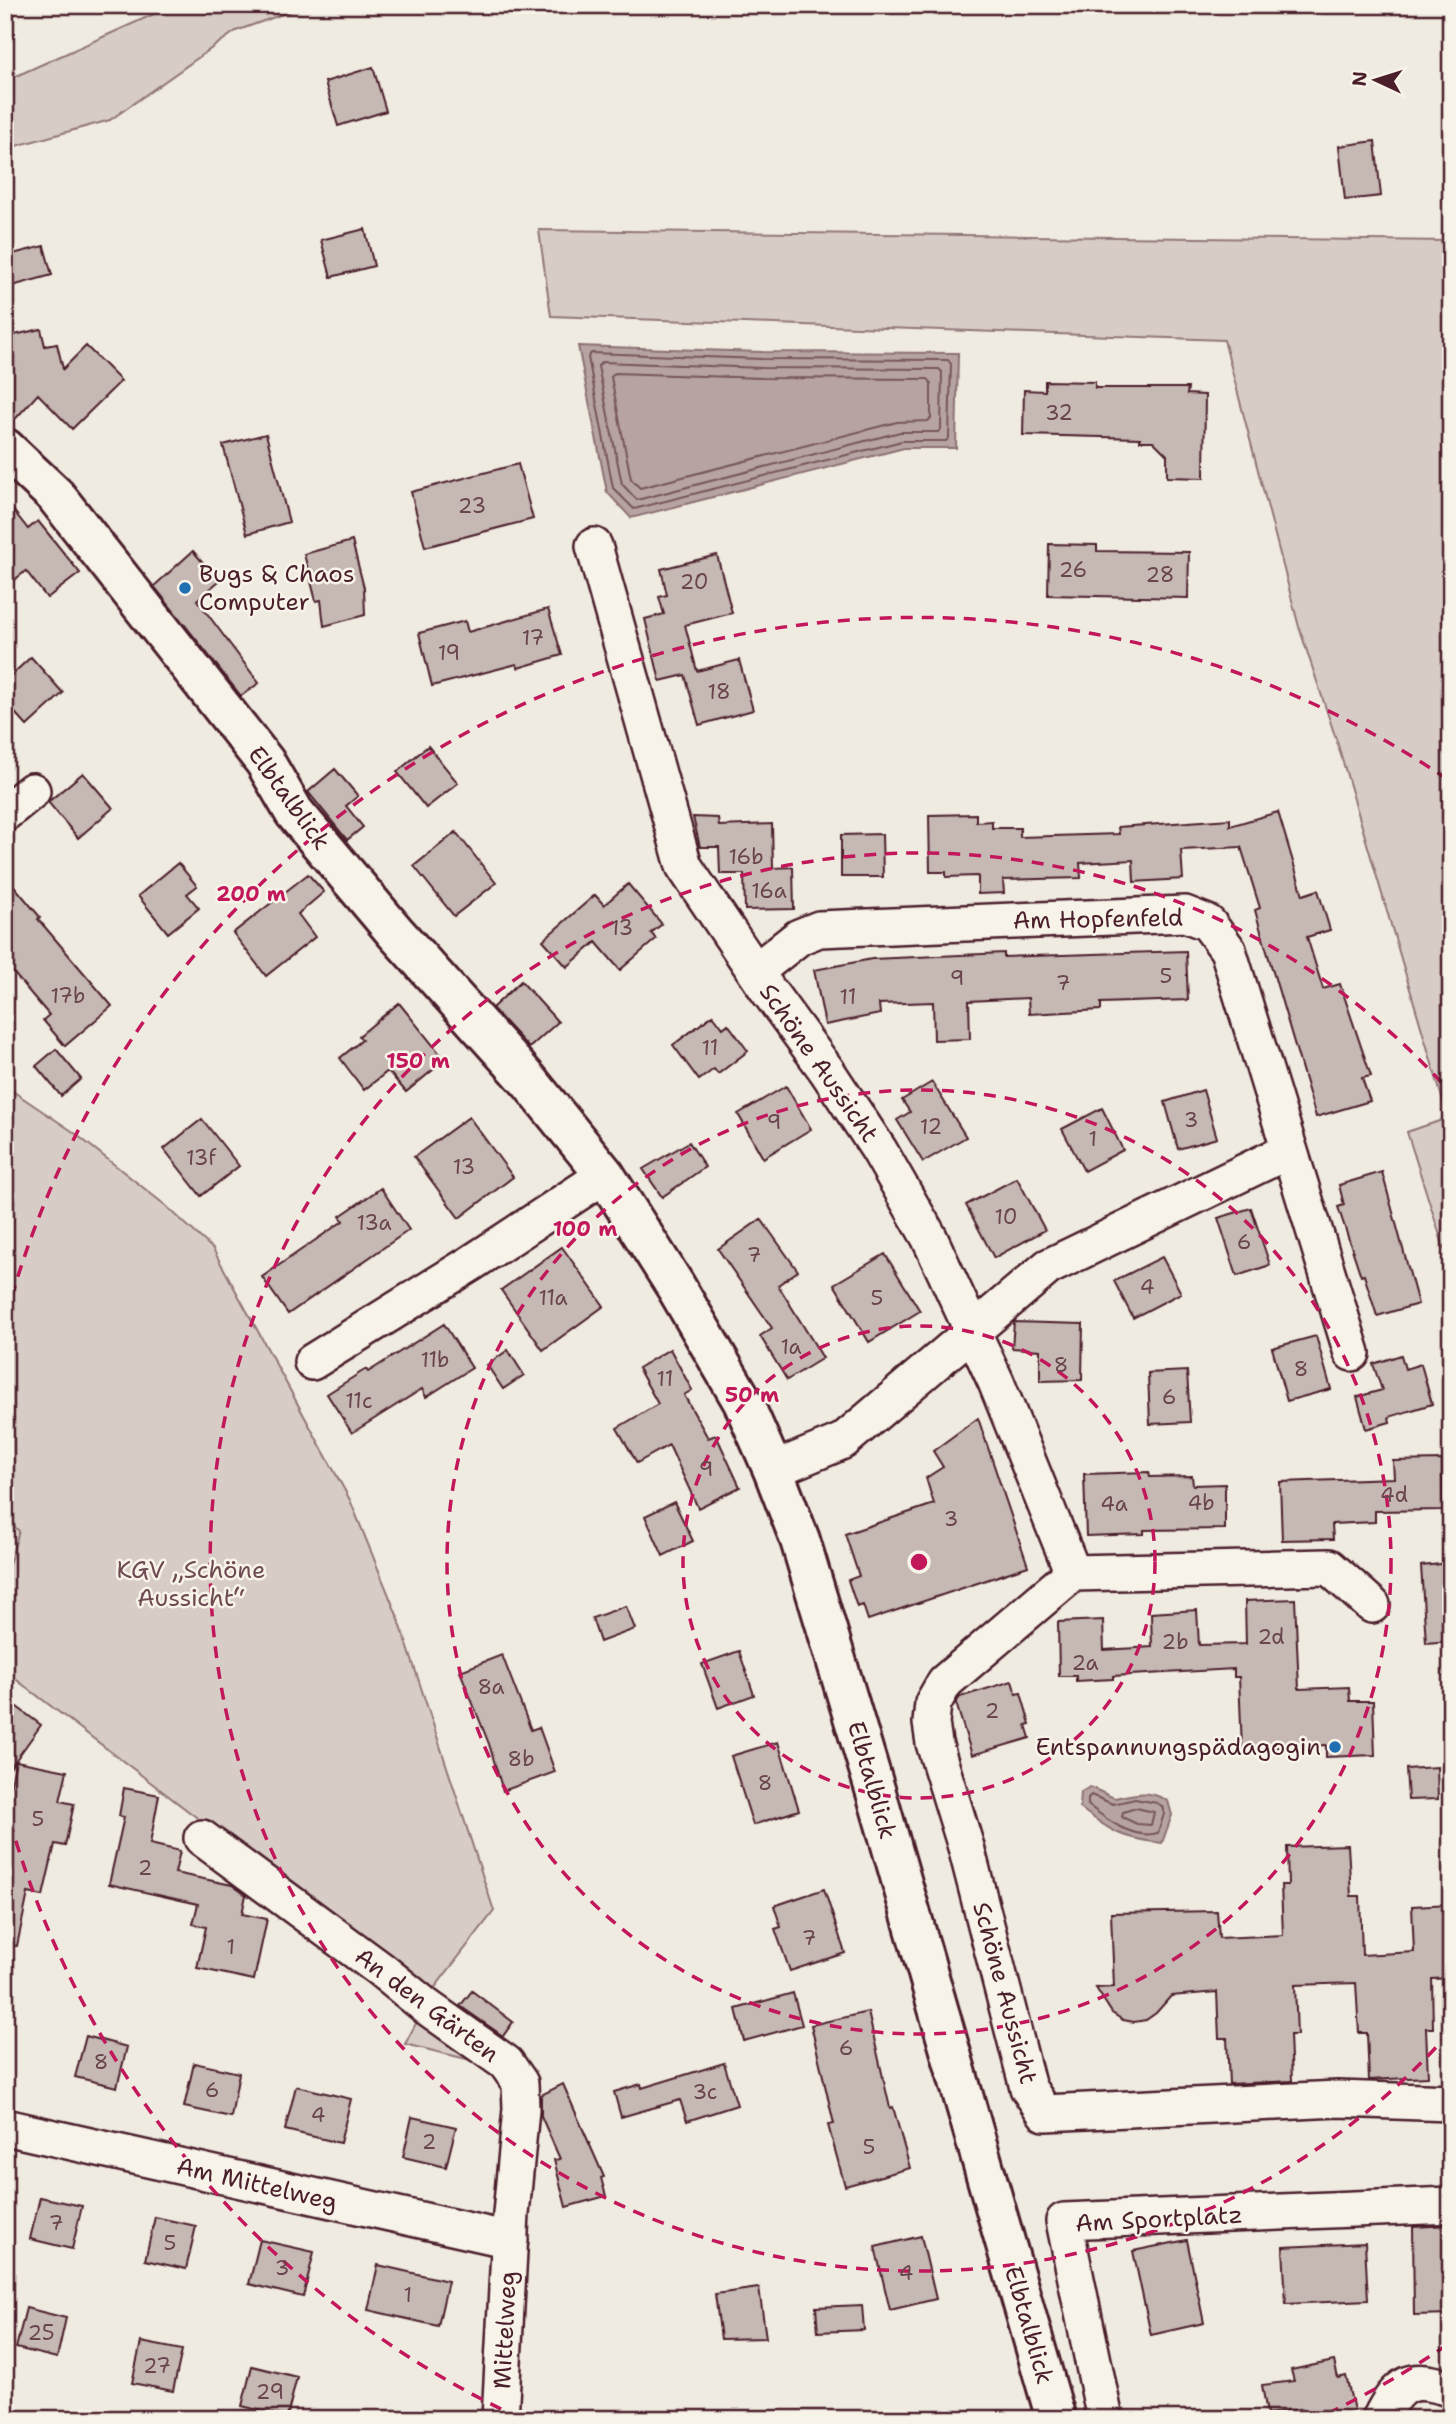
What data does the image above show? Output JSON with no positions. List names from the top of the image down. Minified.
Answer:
{"streets":{"street":["Elbtalblick","Am Hopfenfeld","Schöne Aussicht","An den Gärten","Am Mittelweg","Am Sportplatz","Mittelweg"]},"crossings":[["Am Hopfenfeld","Schöne Aussicht"],["An den Gärten","Am Mittelweg"],["An den Gärten","Mittelweg"],["Am Mittelweg","Mittelweg"]],"parks":["KGV „Schöne Aussicht“"],"places":["Bugs & Chaos Computer","Entspannungspädagogin"],"house_numbers":["32","23","26","28","20","17","19","18","16b","16a","13","5","9","7","17b","11","11","3","9","12","1","13f","13","10","13a","6","7","4","11a","5","1a","11b","8","8","11","6","11c","9","4d","4b","4a","3","2d","2b","2a","8a","2","8b","8","5","2","7","1","6","8","6","3c","4","2","5","7","5","3","4","1","25","27","29"],"north":"left","rings":["200 m","150 m","100 m","50 m"]}
